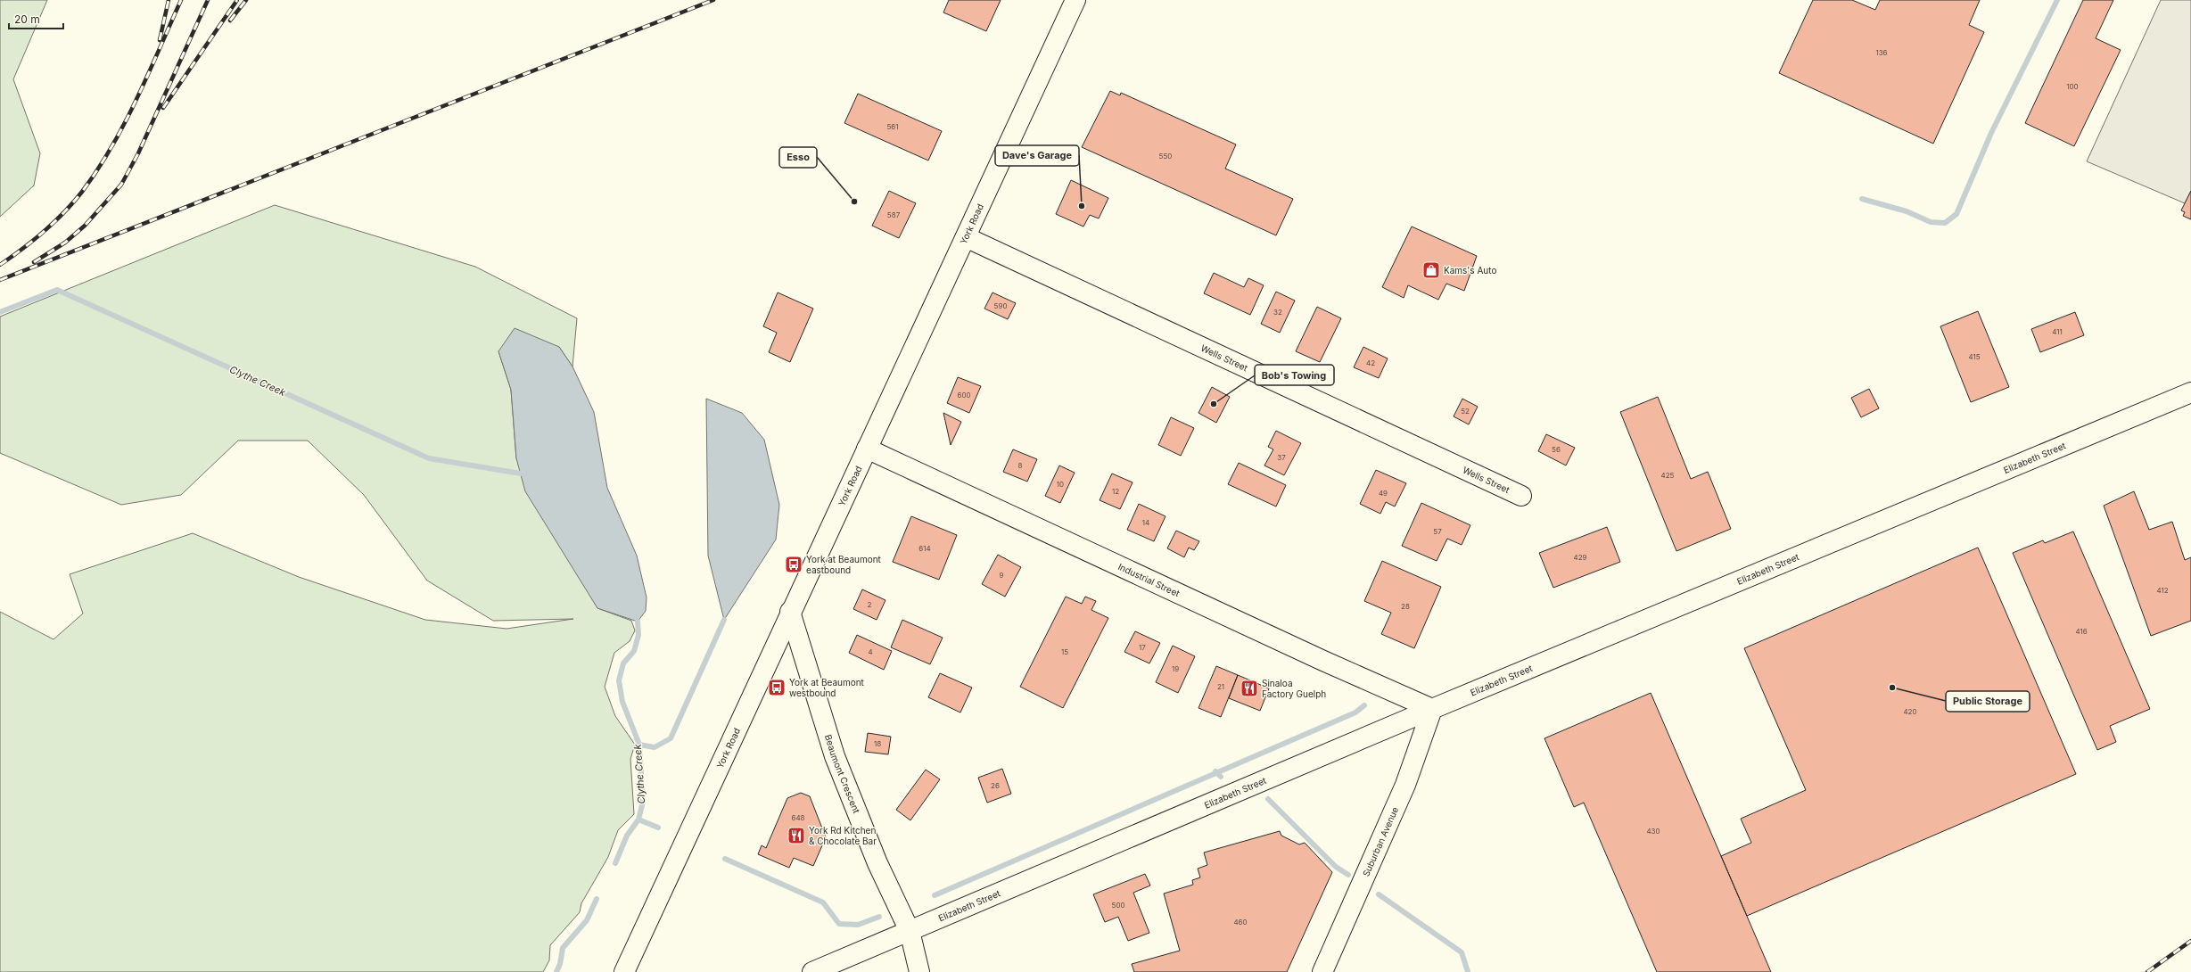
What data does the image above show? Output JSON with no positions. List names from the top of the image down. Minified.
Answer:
{"streets":{"street":["York Road","Wells Street","Elizabeth Street","Industrial Street","Beaumont Crescent","Suburban Avenue"]},"crossings":[["York Road","Wells Street"],["York Road","Industrial Street"],["York Road","Beaumont Crescent"],["Elizabeth Street","Industrial Street"],["Elizabeth Street","Beaumont Crescent"],["Elizabeth Street","Suburban Avenue"],["Industrial Street","Suburban Avenue"]],"water":["Clythe Creek"],"places":{"other":["Esso","Dave's Garage","Bob's Towing","Public Storage"],"shop":["Kams's Auto"],"bus stop":["York at Beaumont eastbound","York at Beaumont westbound"],"restaurant":["Sinaloa Factory Guelph","York Rd Kitchen & Chocolate Bar"]},"house_numbers":["136","100","561","550","587","590","32","411","415","42","600","52","56","37","8","425","10","12","49","14","57","614","429","9","412","2","28","416","17","4","15","19","21","420","18","26","648","430","500","460"],"scale_bar":"20 m"}
